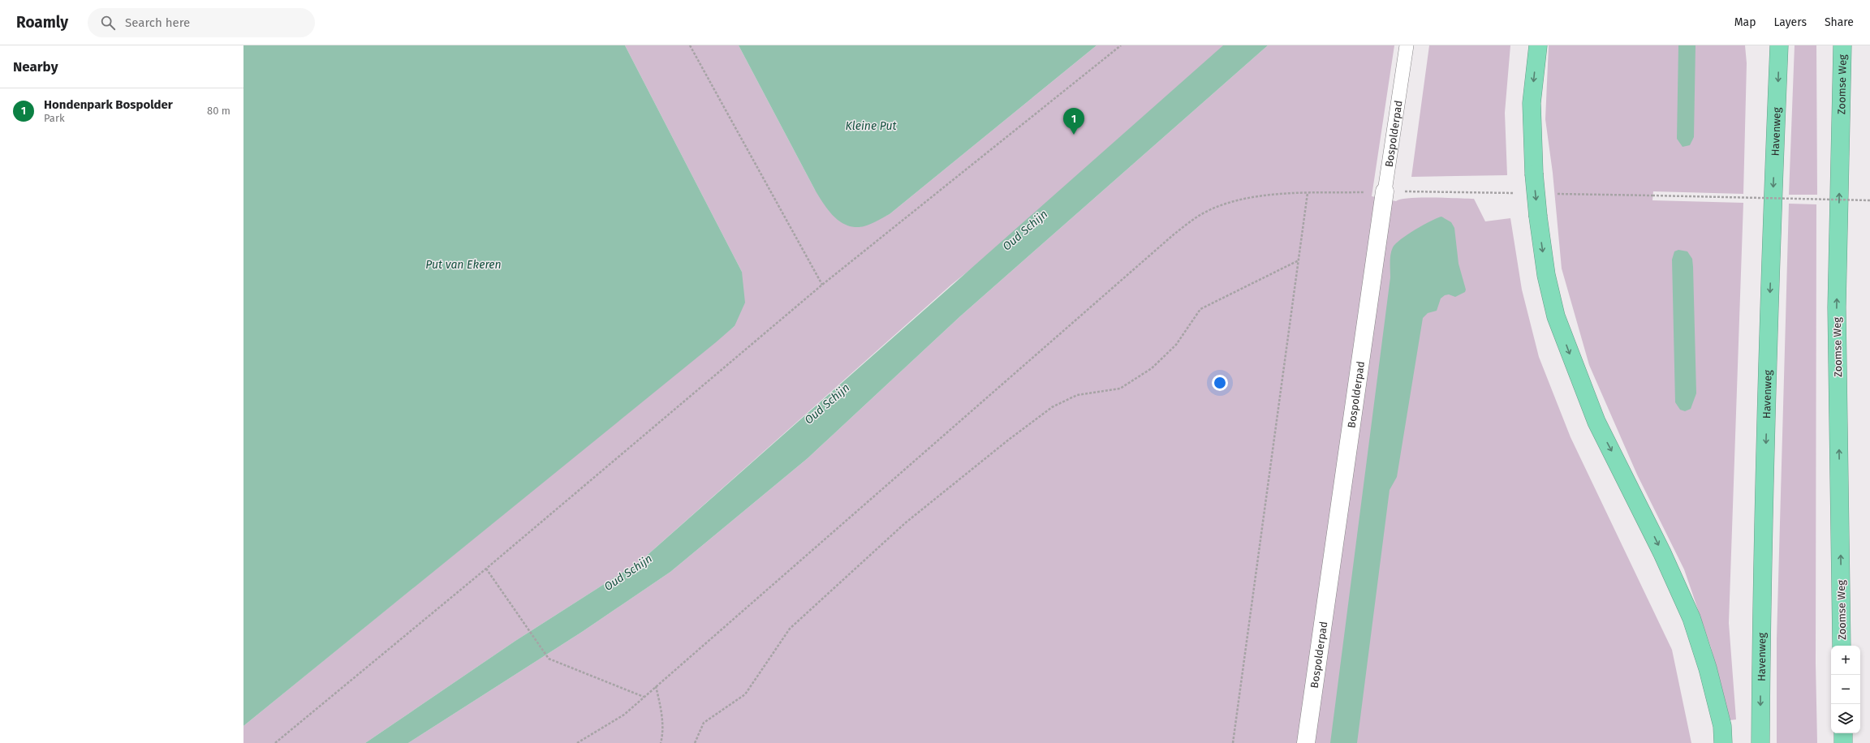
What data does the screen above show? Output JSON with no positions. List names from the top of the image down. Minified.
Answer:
{"streets":{"highway":["Zoomse Weg","Havenweg"],"street":["Bospolderpad"]},"one_way":["Zoomse Weg"],"water":["Kleine Put","Oud Schijn","Put van Ekeren"],"page":{"header":"Roamly","search":"Search here","nav":["Map","Layers","Share"],"heading":"Nearby","list":[{"mark":"1","name":"Hondenpark Bospolder","note":"Park","value":"80 m"}],"pins":"1","map_buttons":["+","−"]}}
